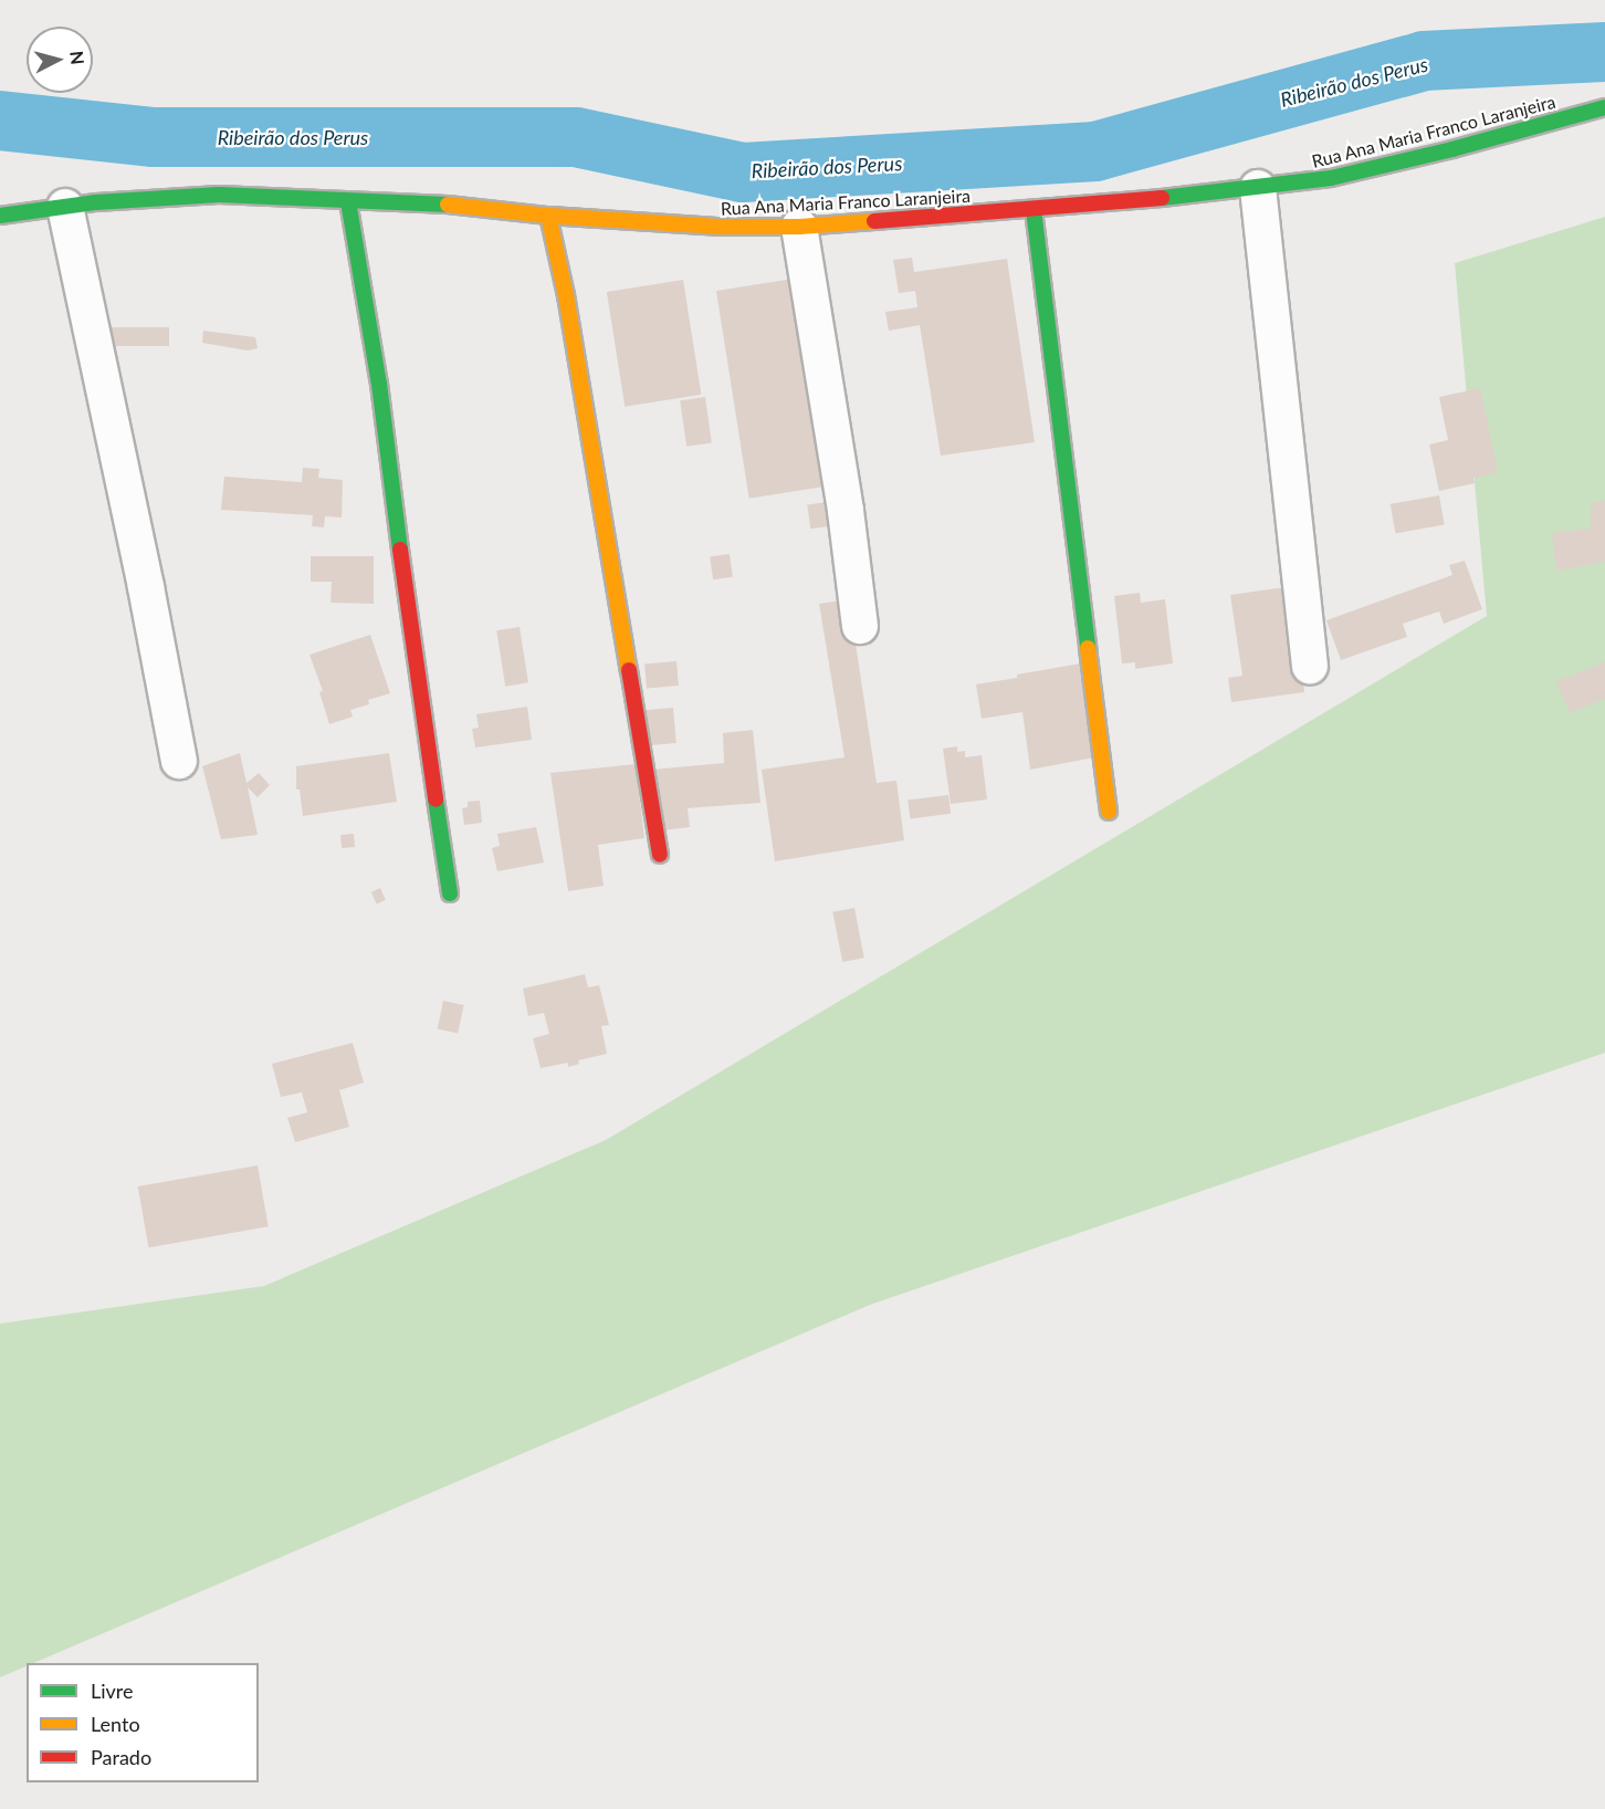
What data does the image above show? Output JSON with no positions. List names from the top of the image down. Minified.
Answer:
{"streets":{"street":["Rua Ana Maria Franco Laranjeira"]},"water":["Ribeirão dos Perus"],"legend":["Livre","Lento","Parado"],"north":"right"}
